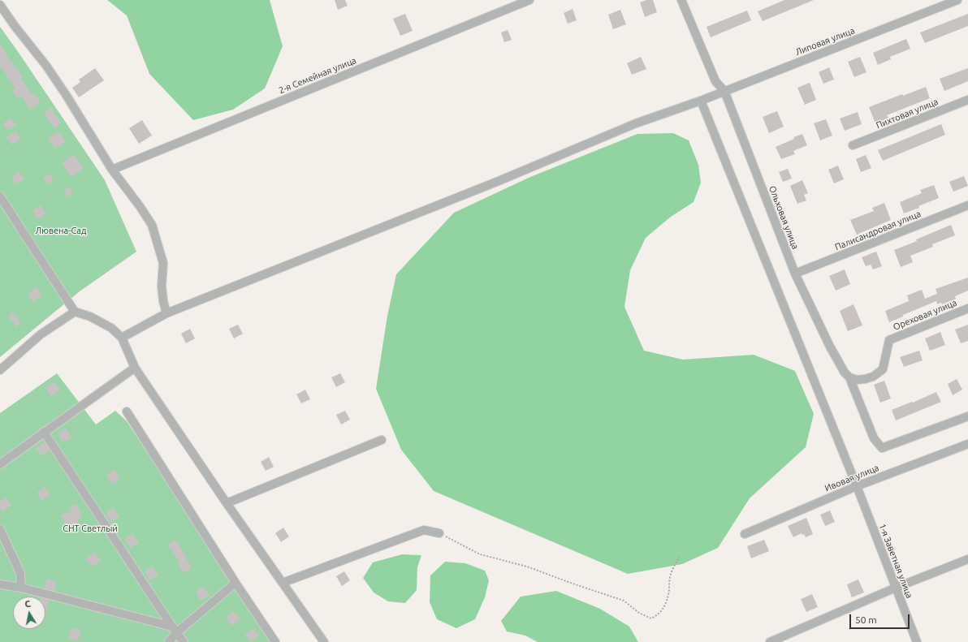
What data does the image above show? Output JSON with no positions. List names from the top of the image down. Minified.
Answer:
{"streets":{"street":["Липовая улица","2-я Семейная улица","Пихтовая улица","Ольховая улица","Палисандровая улица","Ореховая улица","Ивовая улица","1-я Заветная улица"]},"crossings":[["Липовая улица","Ольховая улица"],["Липовая улица","1-я Заветная улица"],["Ольховая улица","Палисандровая улица"],["Ольховая улица","Ореховая улица"],["Ивовая улица","1-я Заветная улица"]],"parks":["Лювена-Сад","СНТ Светлый"],"scale_bar":"50 m","north":"top"}
